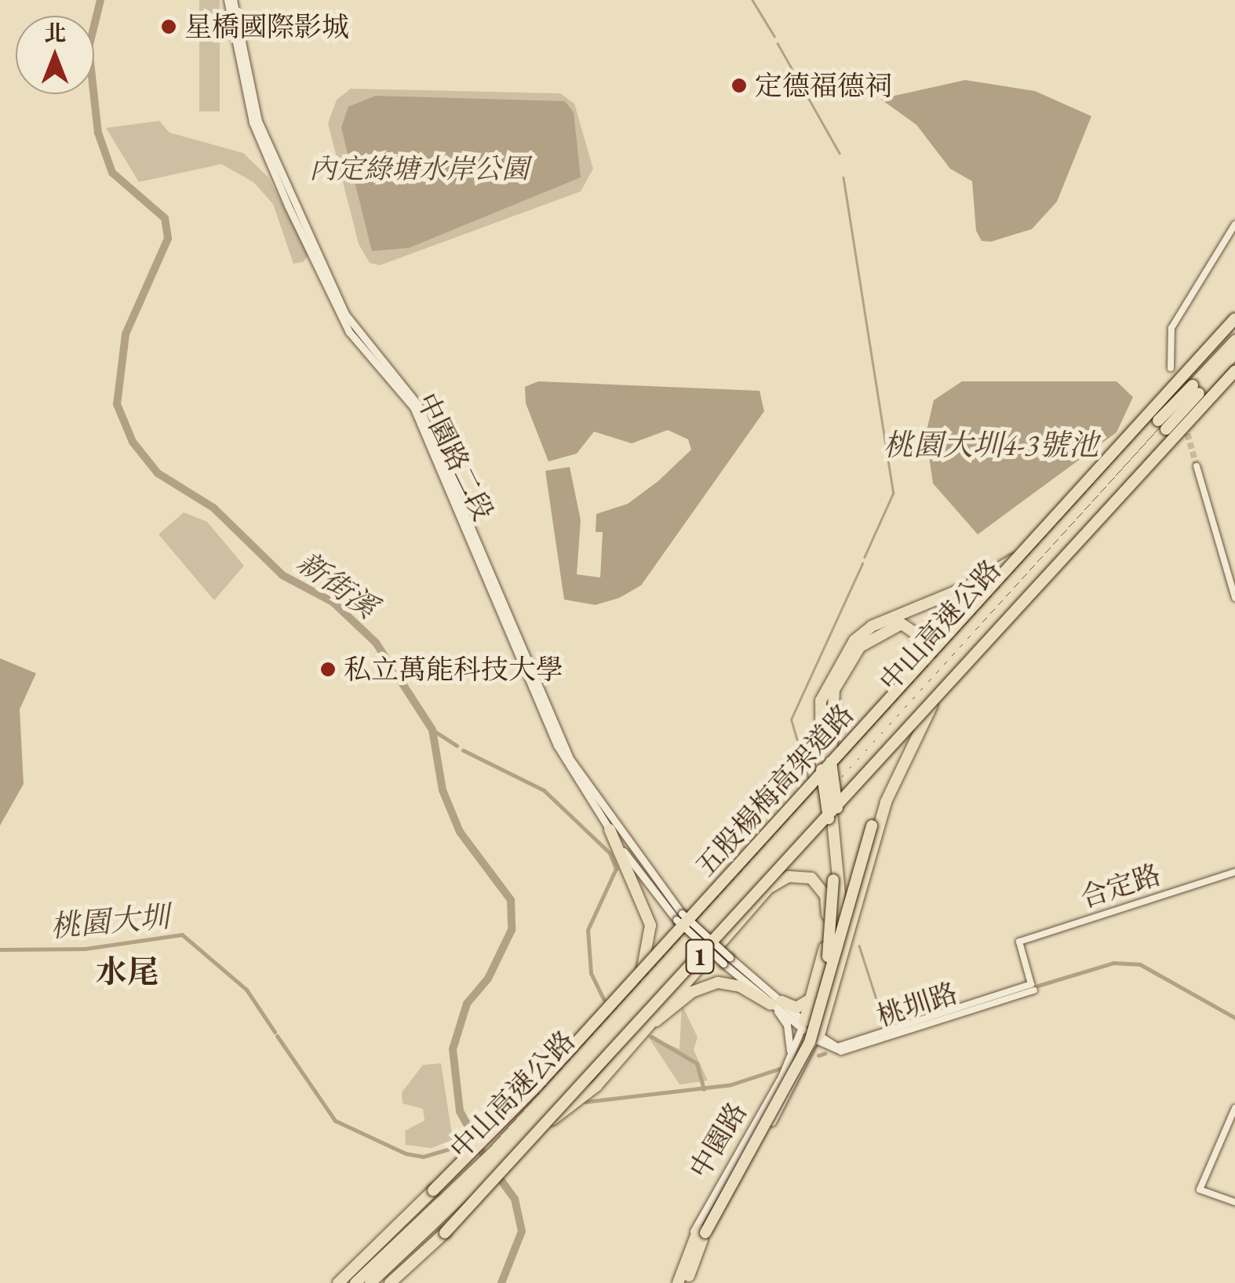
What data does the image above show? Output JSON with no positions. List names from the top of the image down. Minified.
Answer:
{"streets":{"highway":["中山高速公路","五股楊梅高架道路","1"],"main road":["中園路二段","中園路"],"street":["合定路","桃圳路"]},"crossings":[["合定路","桃圳路"],["桃圳路","中園路"]],"districts":["水尾"],"water":["桃園大圳4-3號池","新街溪","桃園大圳"],"parks":["內定綠塘水岸公園"],"places":["星橋國際影城","定德福德祠","私立萬能科技大學"],"north":"top"}
